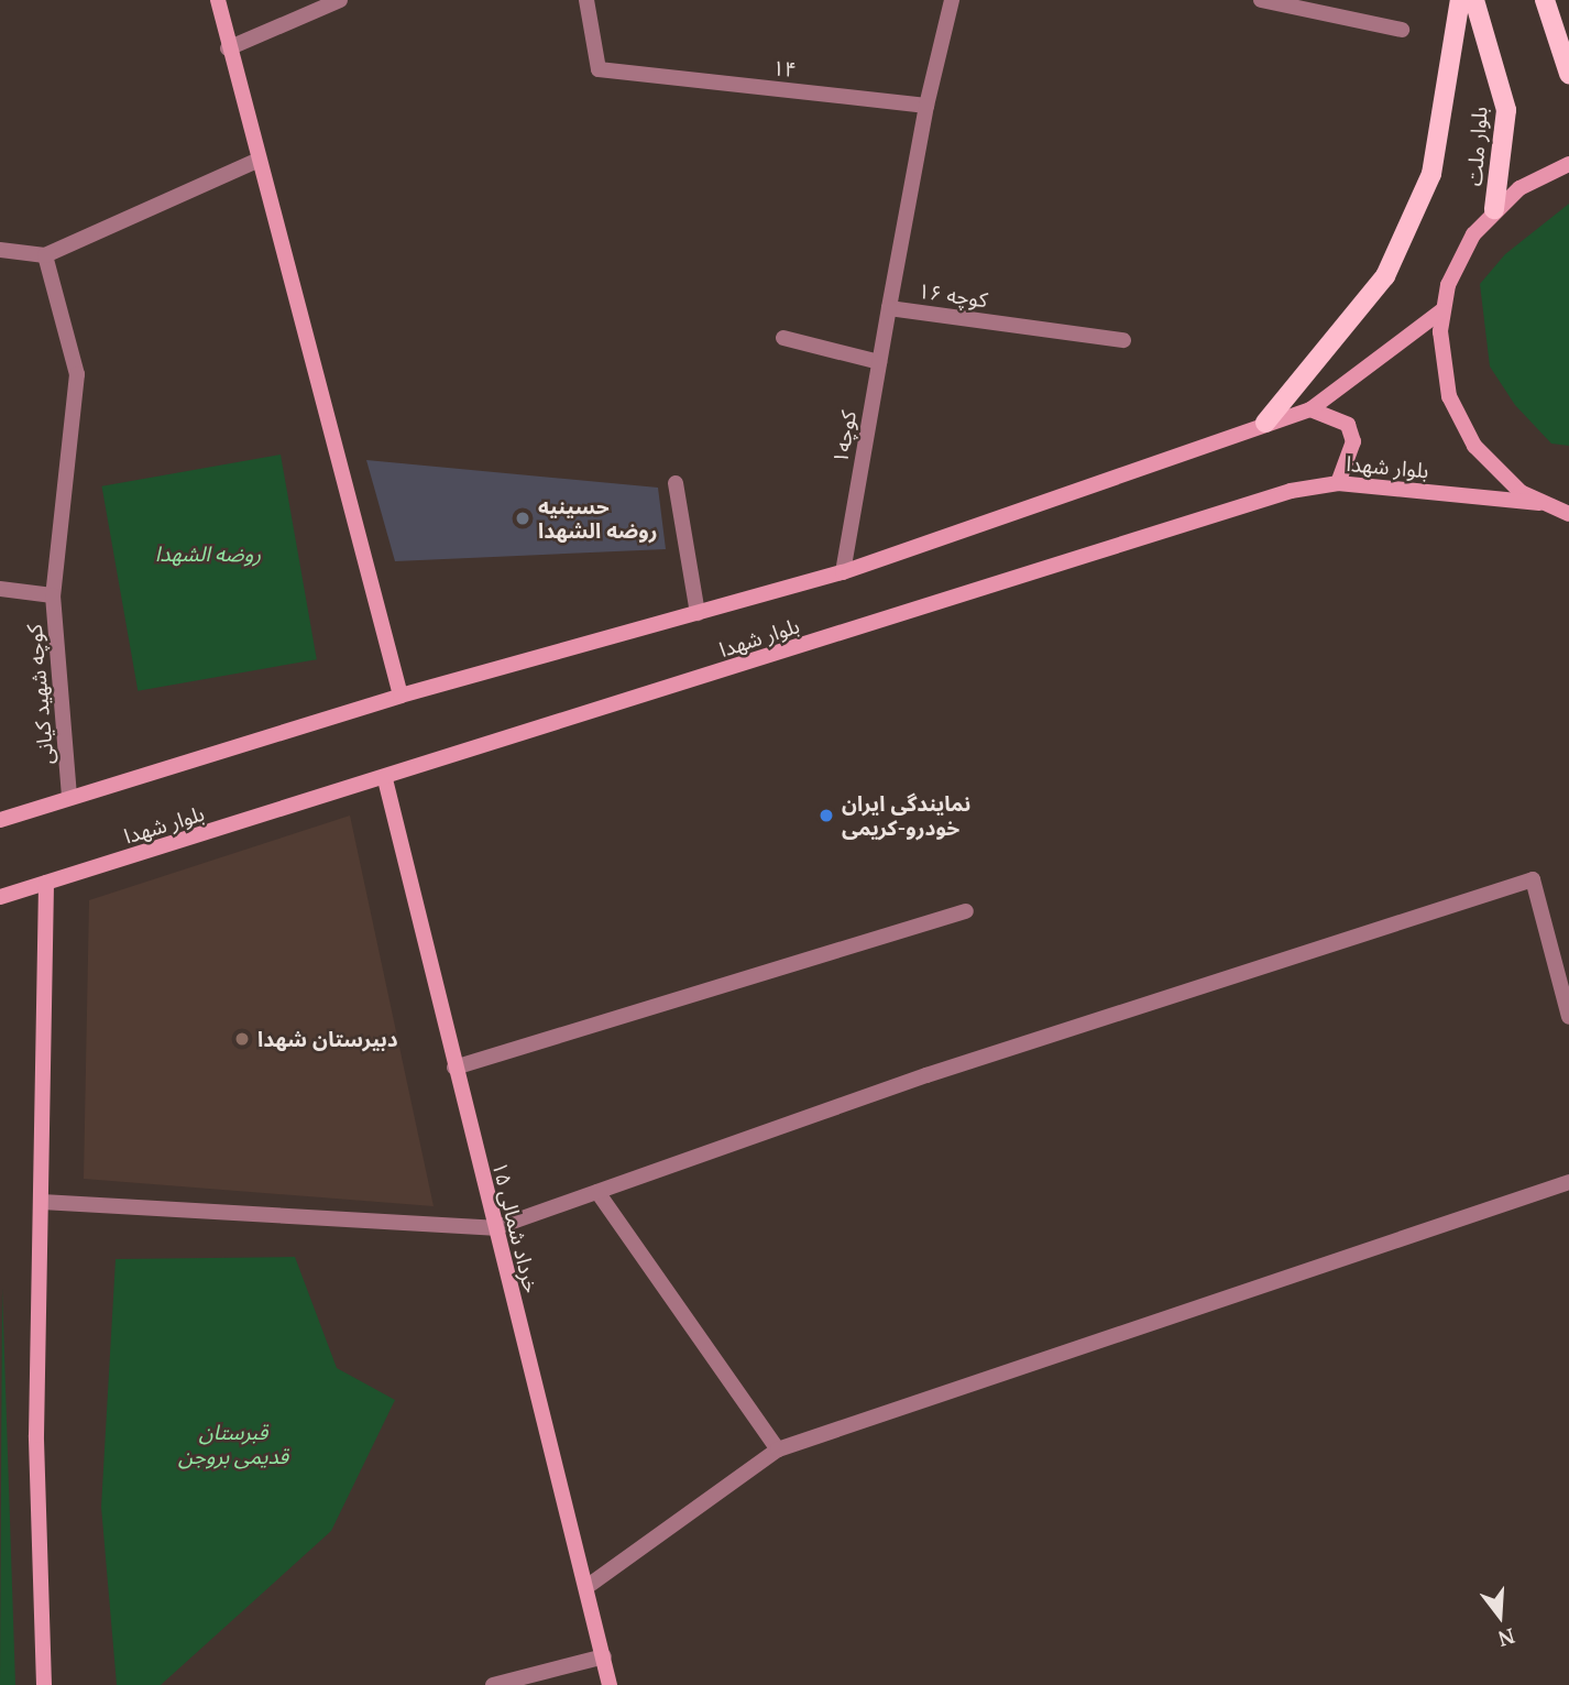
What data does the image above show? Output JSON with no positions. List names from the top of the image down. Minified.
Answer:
{"streets":{"main road":["بلوار ملت","بلوار شهدا","۱۵ خرداد شمالی"],"street":["۱۴","کوچه ۱۶","کوچه۱","کوچه شهید کیانی"]},"crossings":[["۱۴","کوچه ۱۶"],["کوچه ۱۶","کوچه۱"],["کوچه۱","بلوار شهدا"],["بلوار شهدا","کوچه شهید کیانی"],["بلوار شهدا","۱۵ خرداد شمالی"]],"parks":["روضه الشهدا","قبرستان قدیمی بروجن"],"places":["حسینیه روضه الشهدا","نمایندگی ایران خودرو-کریمی","دبیرستان شهدا"],"north":"bottom"}
